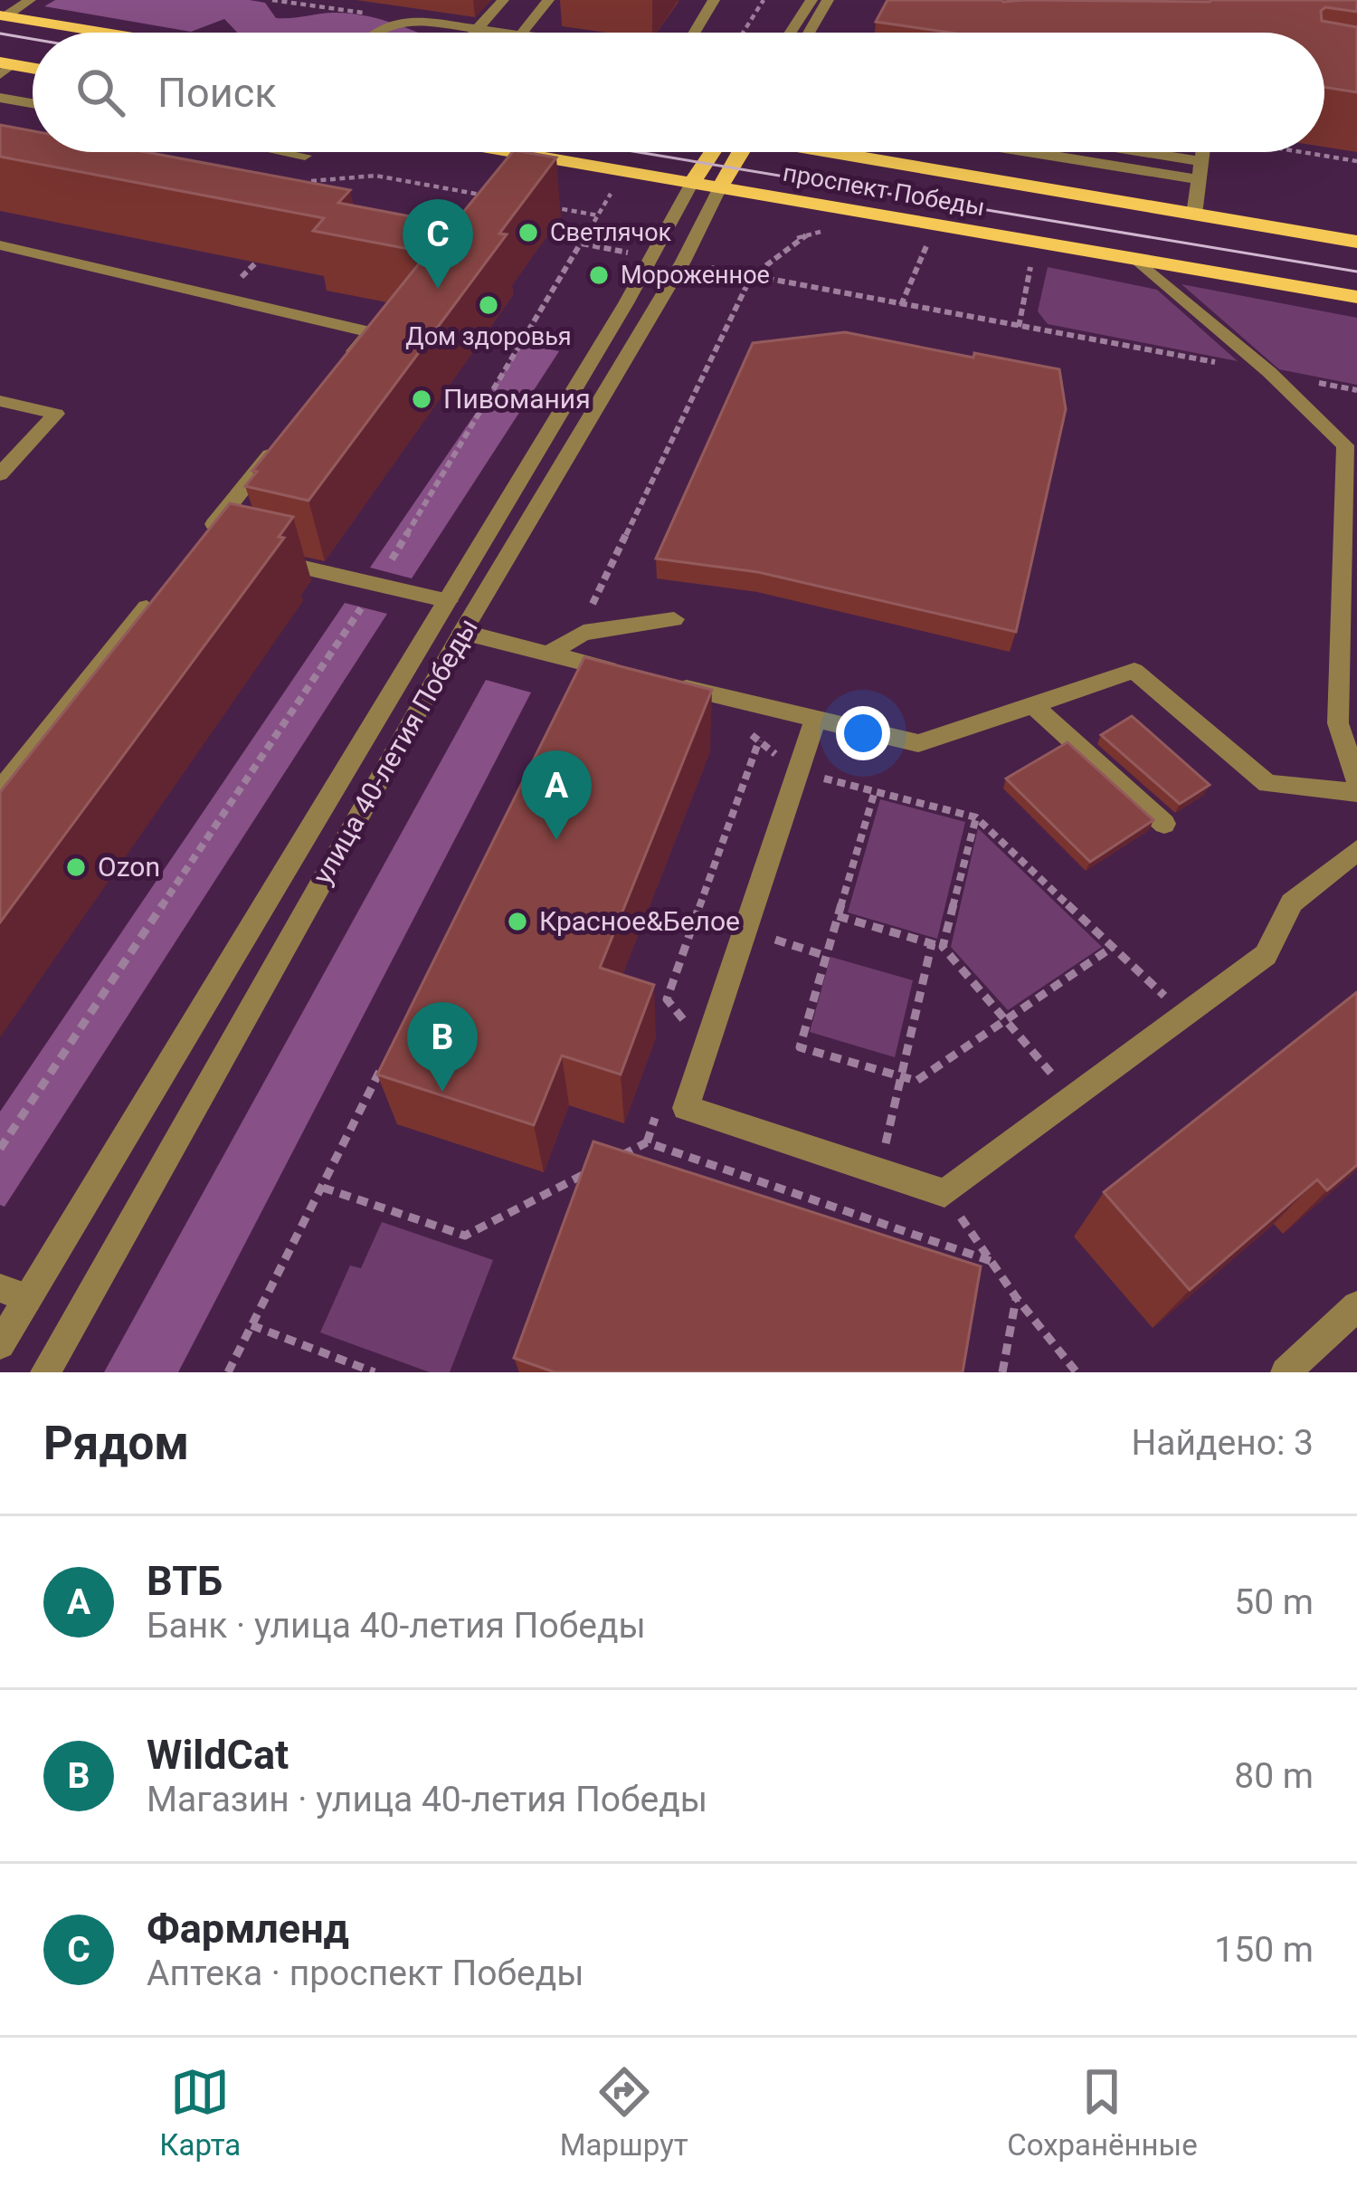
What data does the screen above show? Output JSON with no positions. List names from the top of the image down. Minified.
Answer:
{"streets":{"main road":["проспект Победы","улица 40-летия Победы"]},"crossings":[["проспект Победы","улица 40-летия Победы"]],"places":["Светлячок","Мороженное","Дом здоровья","Пивомания","Ozon","Красное&Белое"],"page":{"search":"Поиск","pins":["C","A","B"],"heading":["Рядом","Найдено: 3"],"list":[{"mark":"A","name":"ВТБ","note":"Банк · улица 40-летия Победы","value":"50 m"},{"mark":"B","name":"WildCat","note":"Магазин · улица 40-летия Победы","value":"80 m"},{"mark":"C","name":"Фармленд","note":"Аптека · проспект Победы","value":"150 m"}],"nav":["Карта","Маршрут","Сохранённые"]}}
